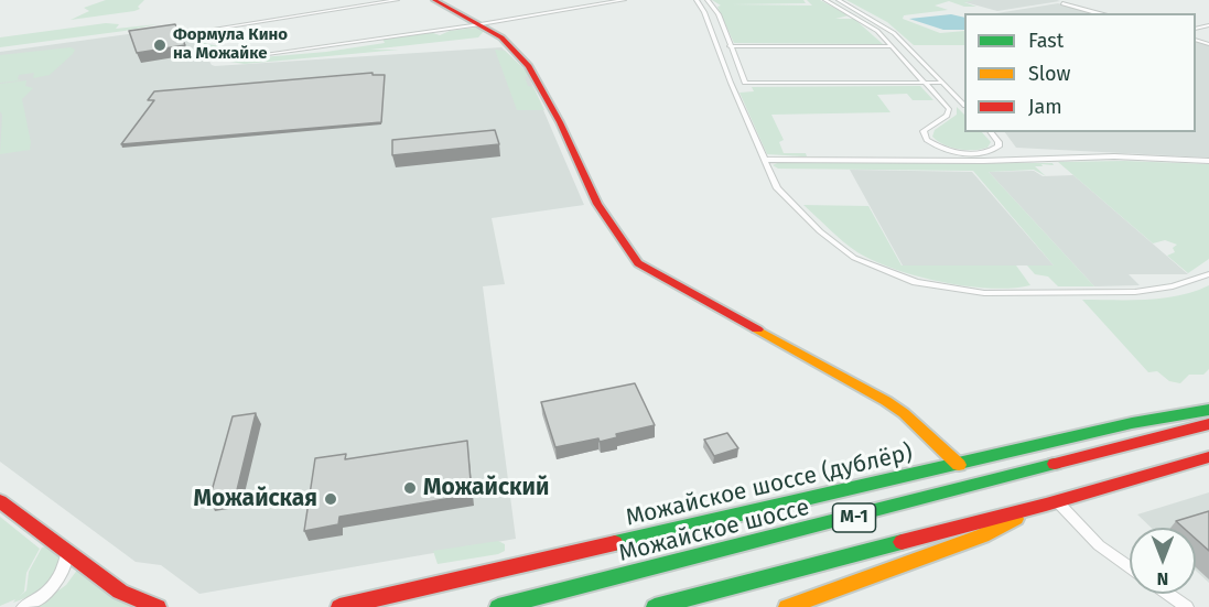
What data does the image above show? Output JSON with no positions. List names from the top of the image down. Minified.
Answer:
{"streets":{"main road":["Можайское шоссе (дублёр)","М-1","Можайское шоссе"]},"places":["Формула Кино на Можайке","Можайский","Можайская"],"legend":["Fast","Slow","Jam"],"north":"bottom"}
